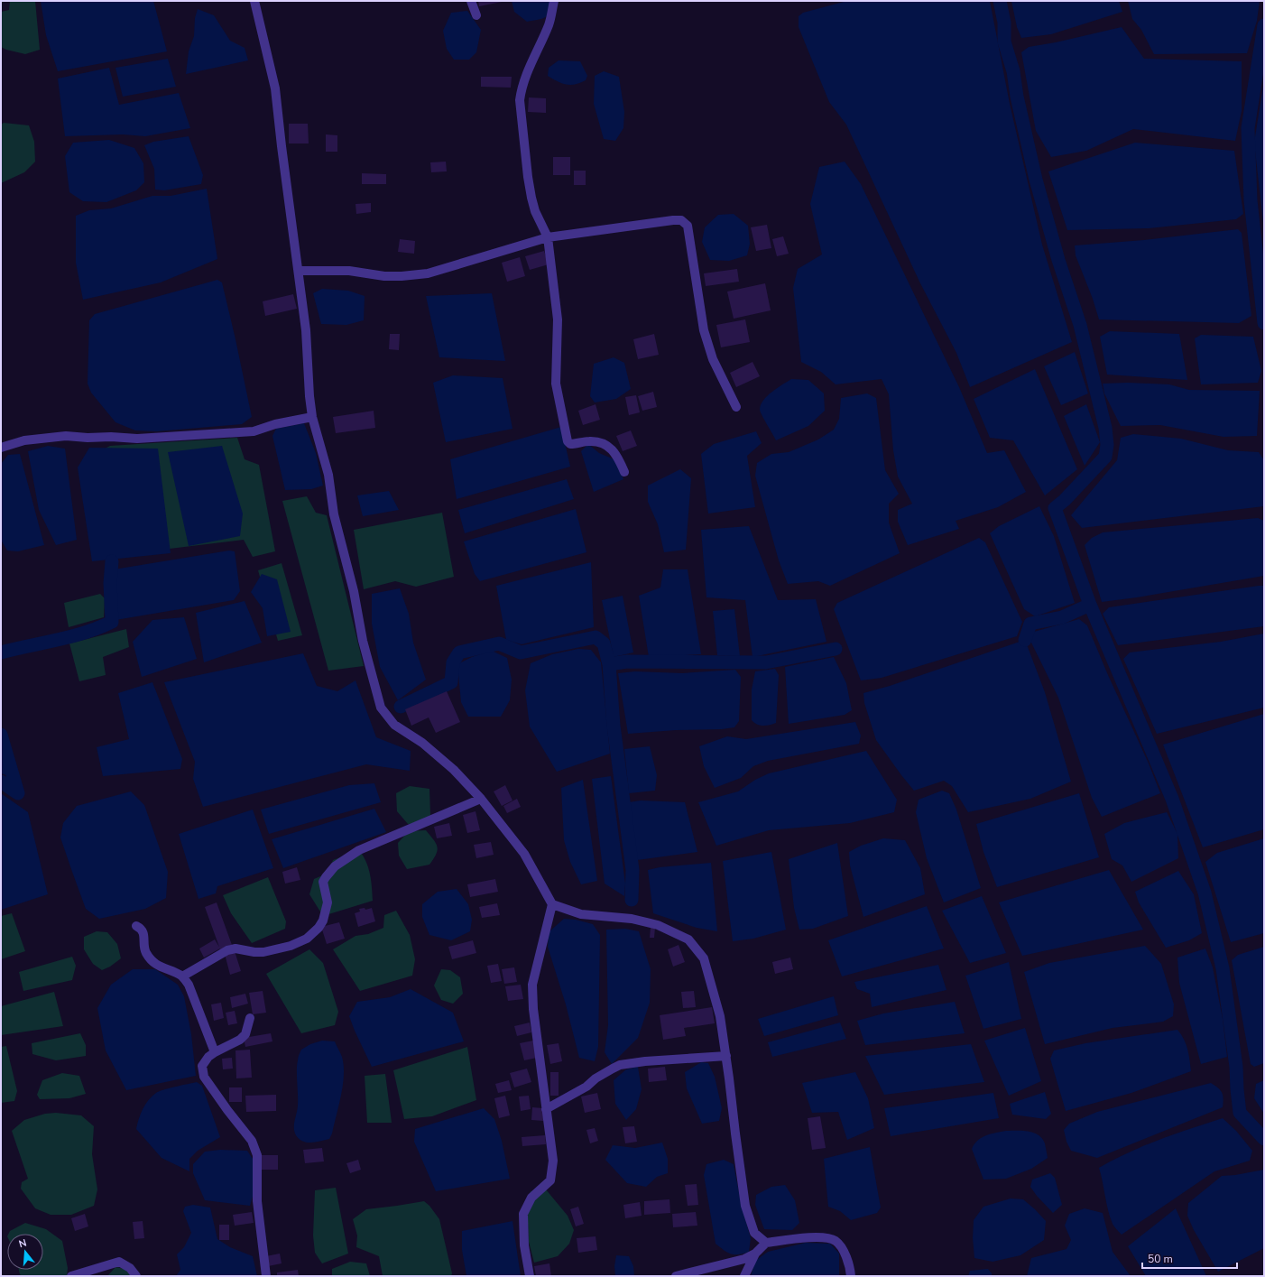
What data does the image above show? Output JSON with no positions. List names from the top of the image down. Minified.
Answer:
{"scale_bar":"50 m","north":"top"}
